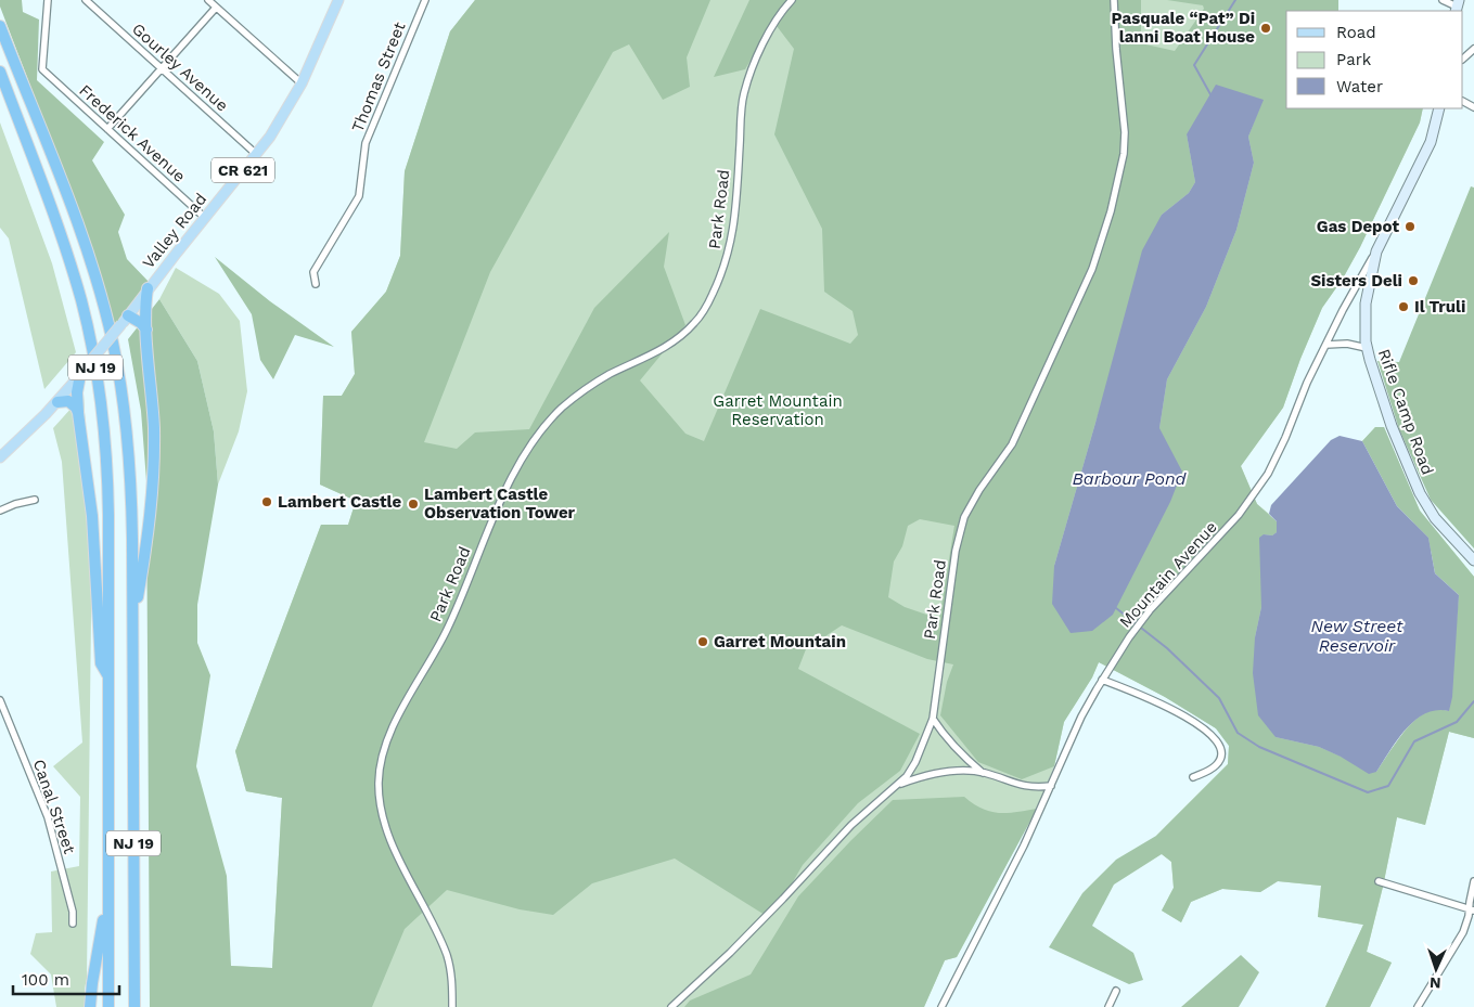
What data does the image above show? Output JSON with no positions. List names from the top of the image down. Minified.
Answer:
{"streets":{"highway":["NJ 19"],"main road":["CR 621","Valley Road"],"street":["Gourley Avenue","Thomas Street","Frederick Avenue","Park Road","Rifle Camp Road","Mountain Avenue","Canal Street"]},"crossings":[["Gourley Avenue","Valley Road"],["Frederick Avenue","Valley Road"],["Park Road","Mountain Avenue"],["Rifle Camp Road","Mountain Avenue"]],"water":["Barbour Pond","New Street Reservoir"],"parks":["Garret Mountain Reservation"],"places":["Pasquale “Pat” Di lanni Boat House","Gas Depot","Sisters Deli","Il Truli","Lambert Castle","Lambert Castle Observation Tower","Garret Mountain"],"legend":["Road","Park","Water"],"scale_bar":"100 m","north":"bottom"}
